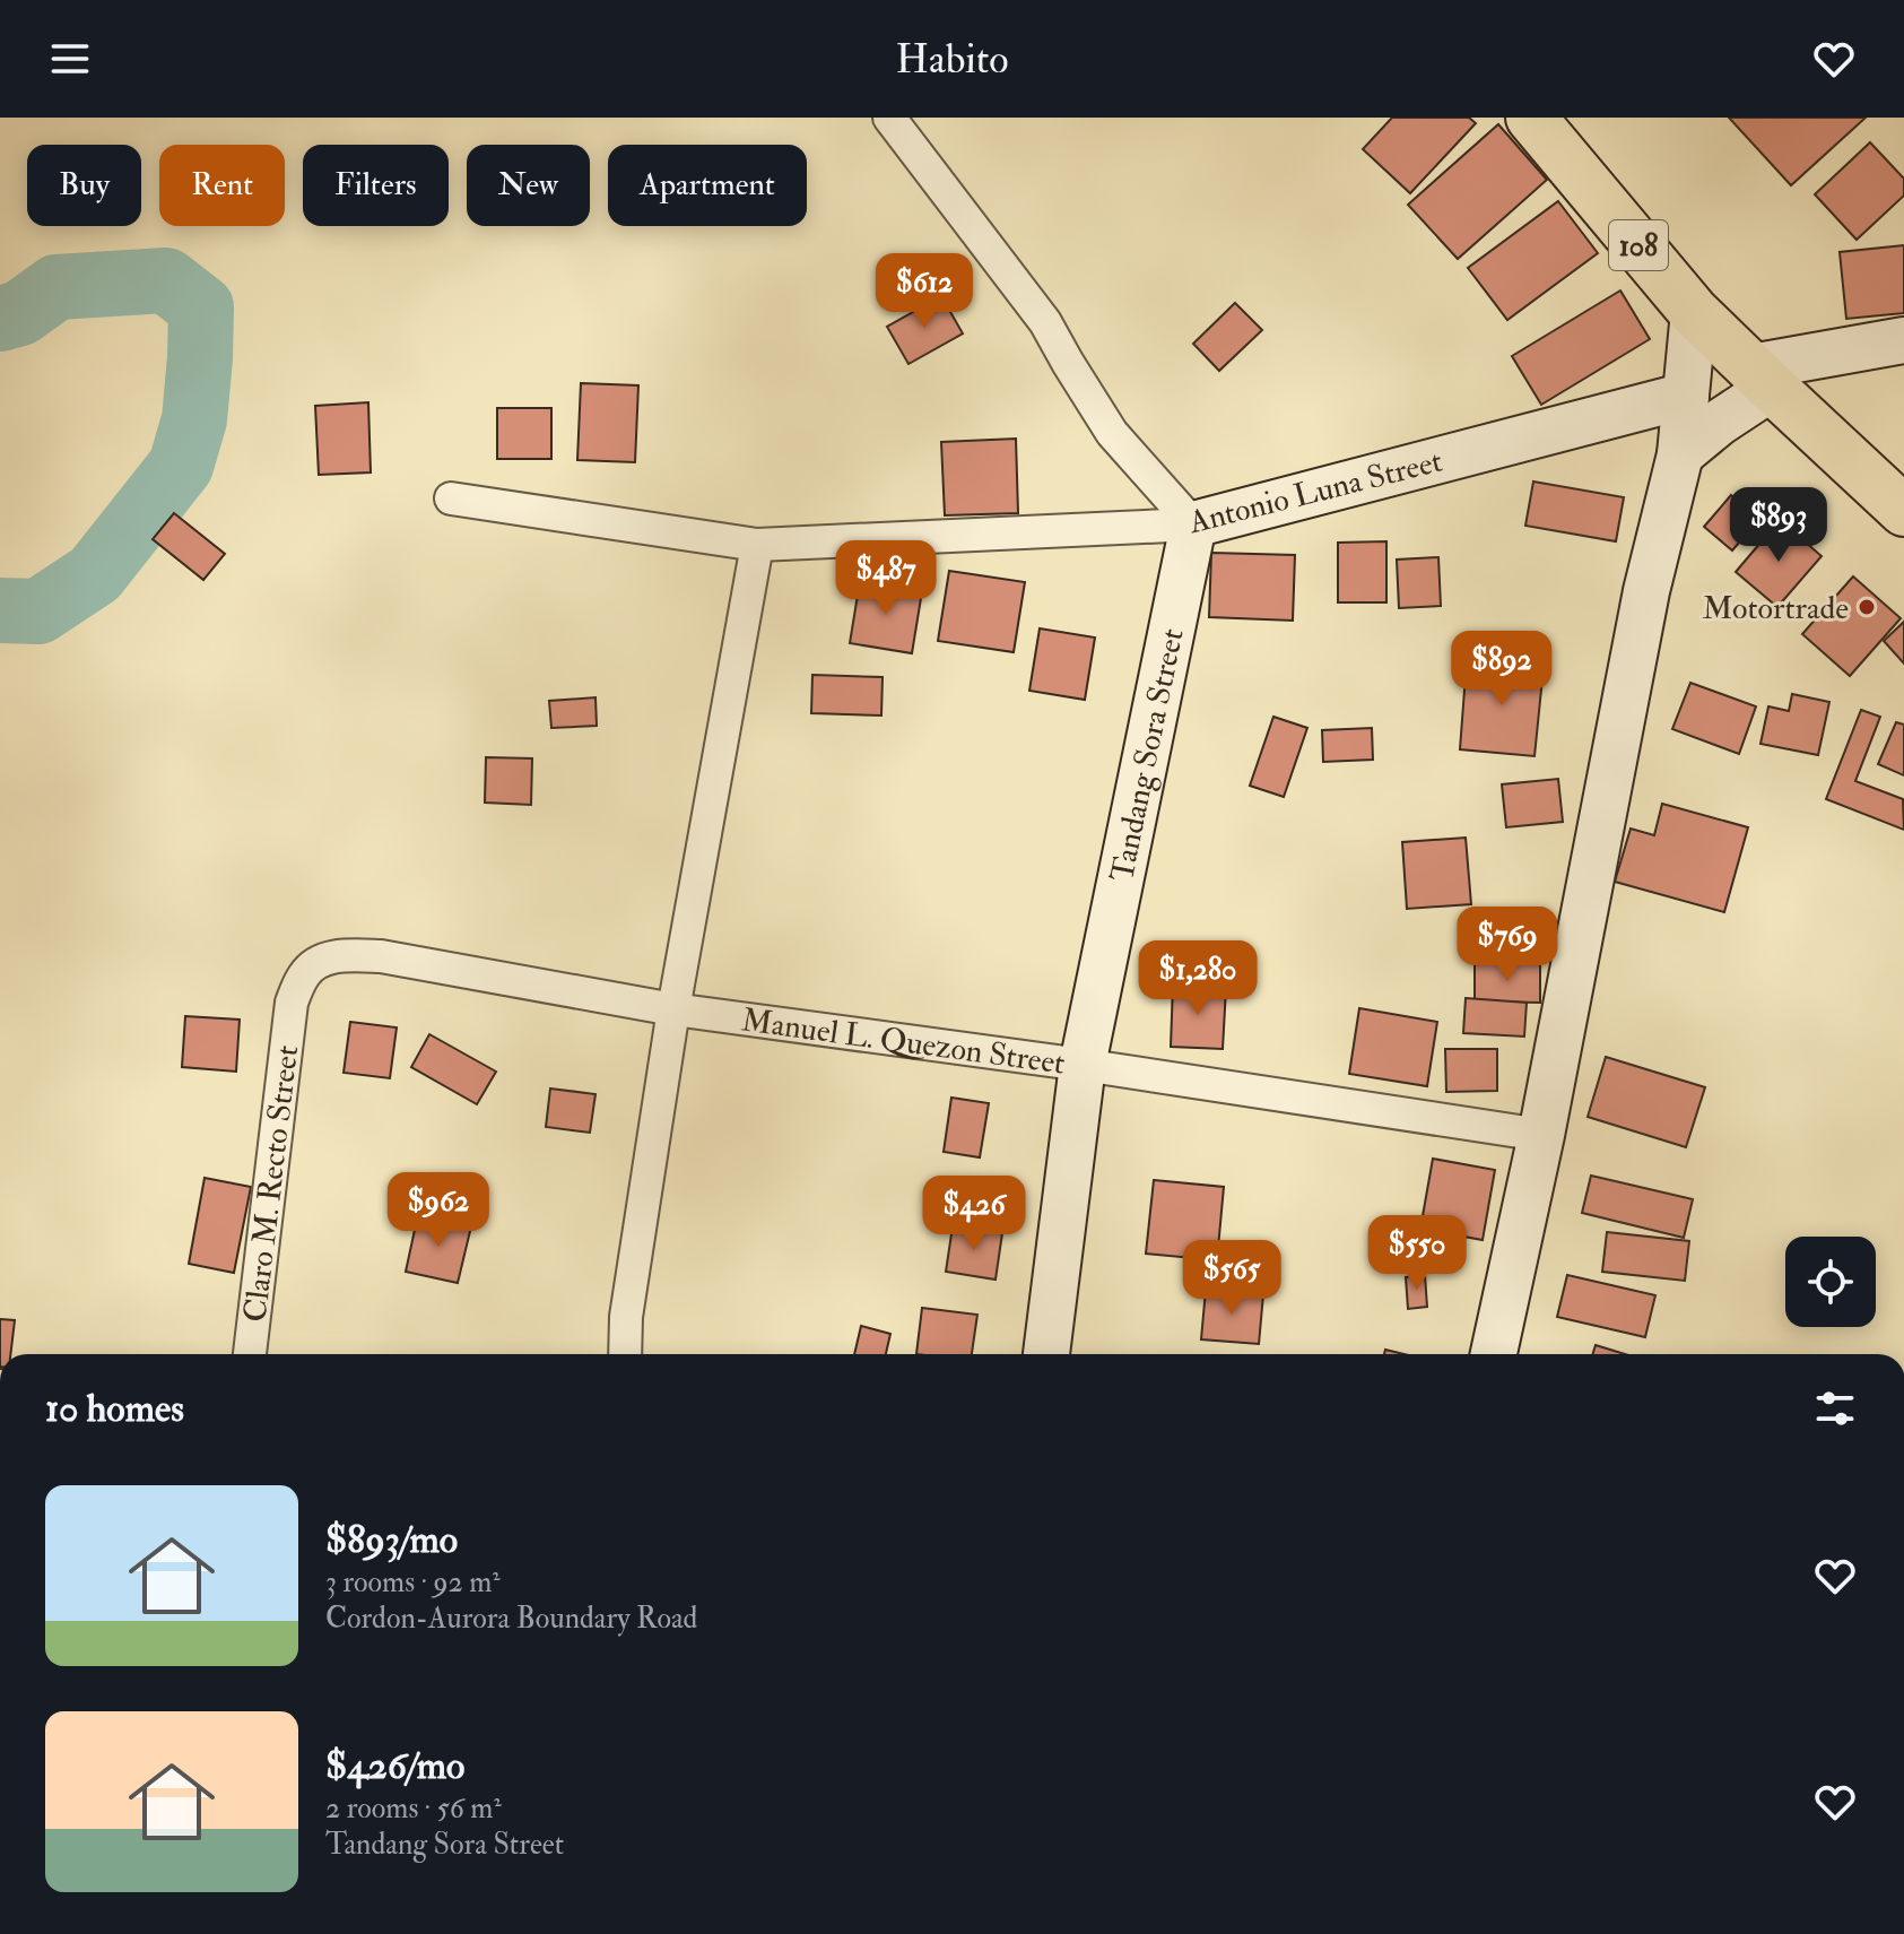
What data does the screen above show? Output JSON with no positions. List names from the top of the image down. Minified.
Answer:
{"streets":{"main road":["108"],"street":["Antonio Luna Street","Tandang Sora Street","Manuel L. Quezon Street","Claro M. Recto Street"]},"crossings":[["Antonio Luna Street","Tandang Sora Street"],["Tandang Sora Street","Manuel L. Quezon Street"],["Manuel L. Quezon Street","Claro M. Recto Street"]],"places":["Motortrade"],"page":{"header":"Habito","chip":["Buy","Rent","Filters","New","Apartment"],"price":["$612","$893","$487","$892","$769","$1,280","$962","$426","$550","$565"],"heading":"10 homes","list":[{"name":"$893/mo","note":"3 rooms · 92 m² · Cordon-Aurora Boundary Road"},{"name":"$426/mo","note":"2 rooms · 56 m² · Tandang Sora Street"}]}}
